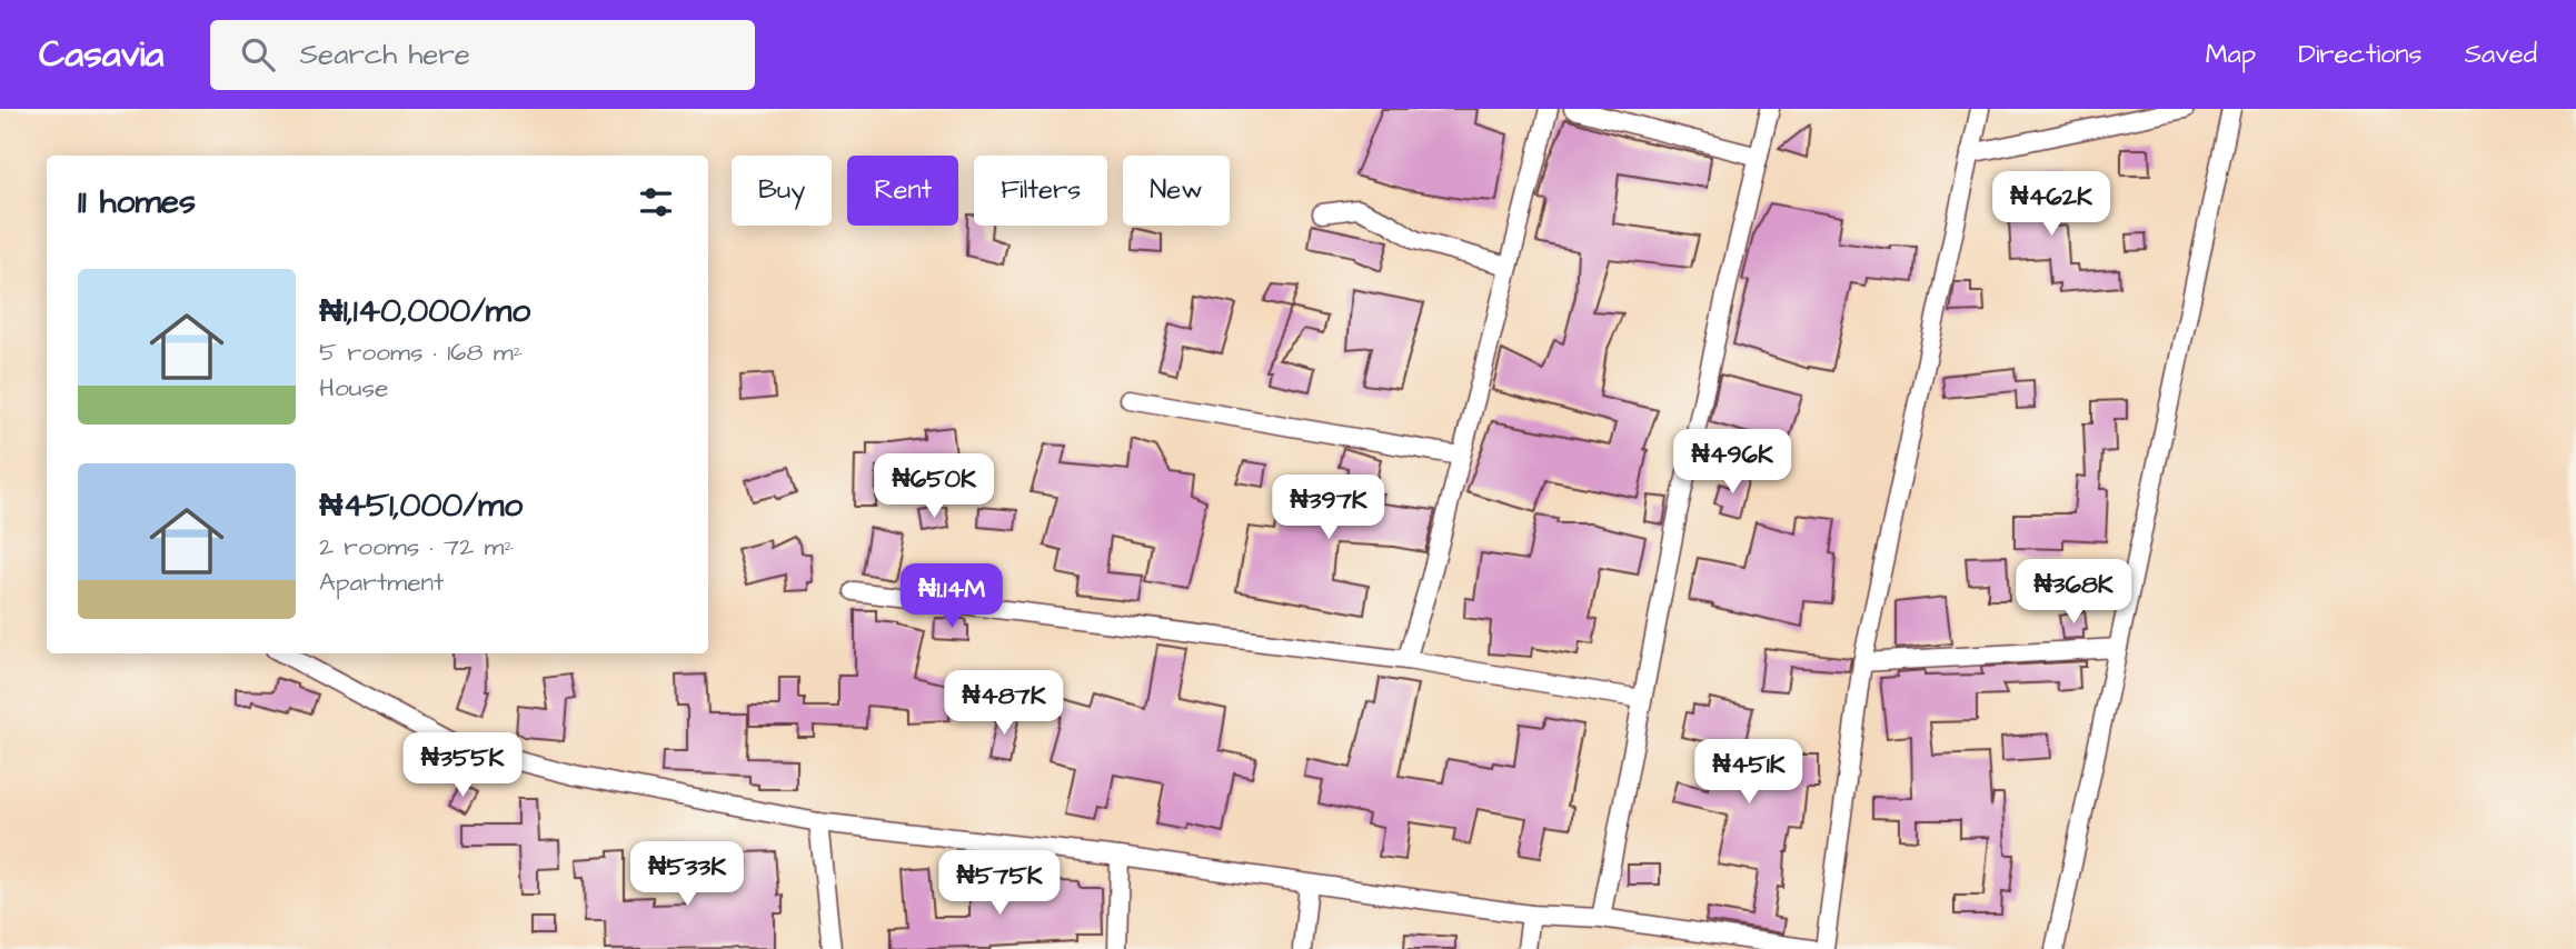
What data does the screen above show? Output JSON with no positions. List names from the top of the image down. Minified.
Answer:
{"page":{"header":"Casavia","search":"Search here","nav":["Map","Directions","Saved"],"chip":["Buy","Rent","Filters","New"],"heading":"11 homes","price":["₦462K","₦496K","₦650K","₦397K","₦368K","₦1.14M","₦487K","₦355K","₦451K","₦533K","₦575K"],"list":[{"name":"₦1,140,000/mo","note":"5 rooms · 168 m² · House"},{"name":"₦451,000/mo","note":"2 rooms · 72 m² · Apartment"}]}}
